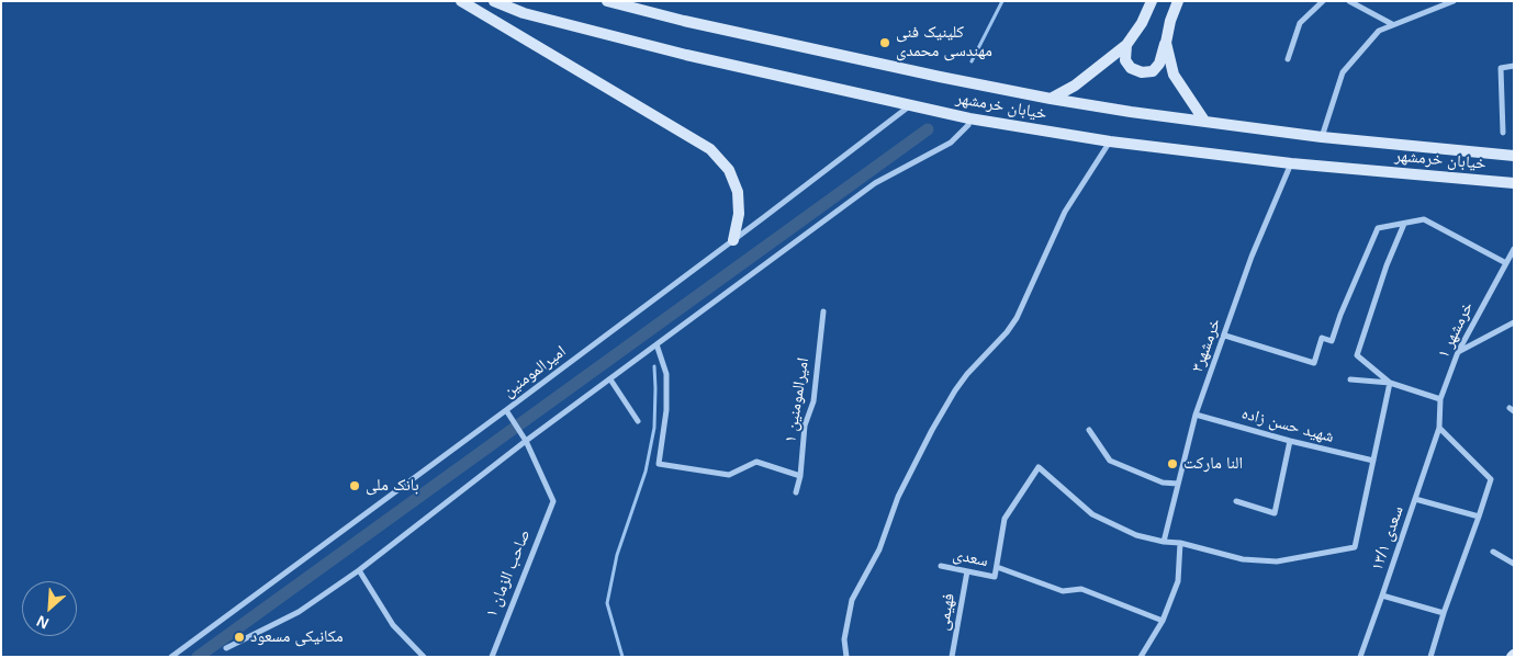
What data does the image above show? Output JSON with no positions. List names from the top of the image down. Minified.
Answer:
{"streets":{"main road":["خیابان خرمشهر"],"street":["خرمشهر ۱","خرمشهر۳","امیرالمومنین","امیرالمومنین ۱","شهید حسن زاده","سعدی ۱۳/۱","سعدی","صاحب الزمان ۱","فهیمی"]},"crossings":[["خیابان خرمشهر","خرمشهر۳"],["خیابان خرمشهر","امیرالمومنین"],["خرمشهر ۱","سعدی ۱۳/۱"],["خرمشهر۳","شهید حسن زاده"],["سعدی","فهیمی"]],"places":["کلینیک فنی مهندسی محمدی","النا مارکت","بانک ملی","مکانیکی مسعود"],"north":"bottom left"}
